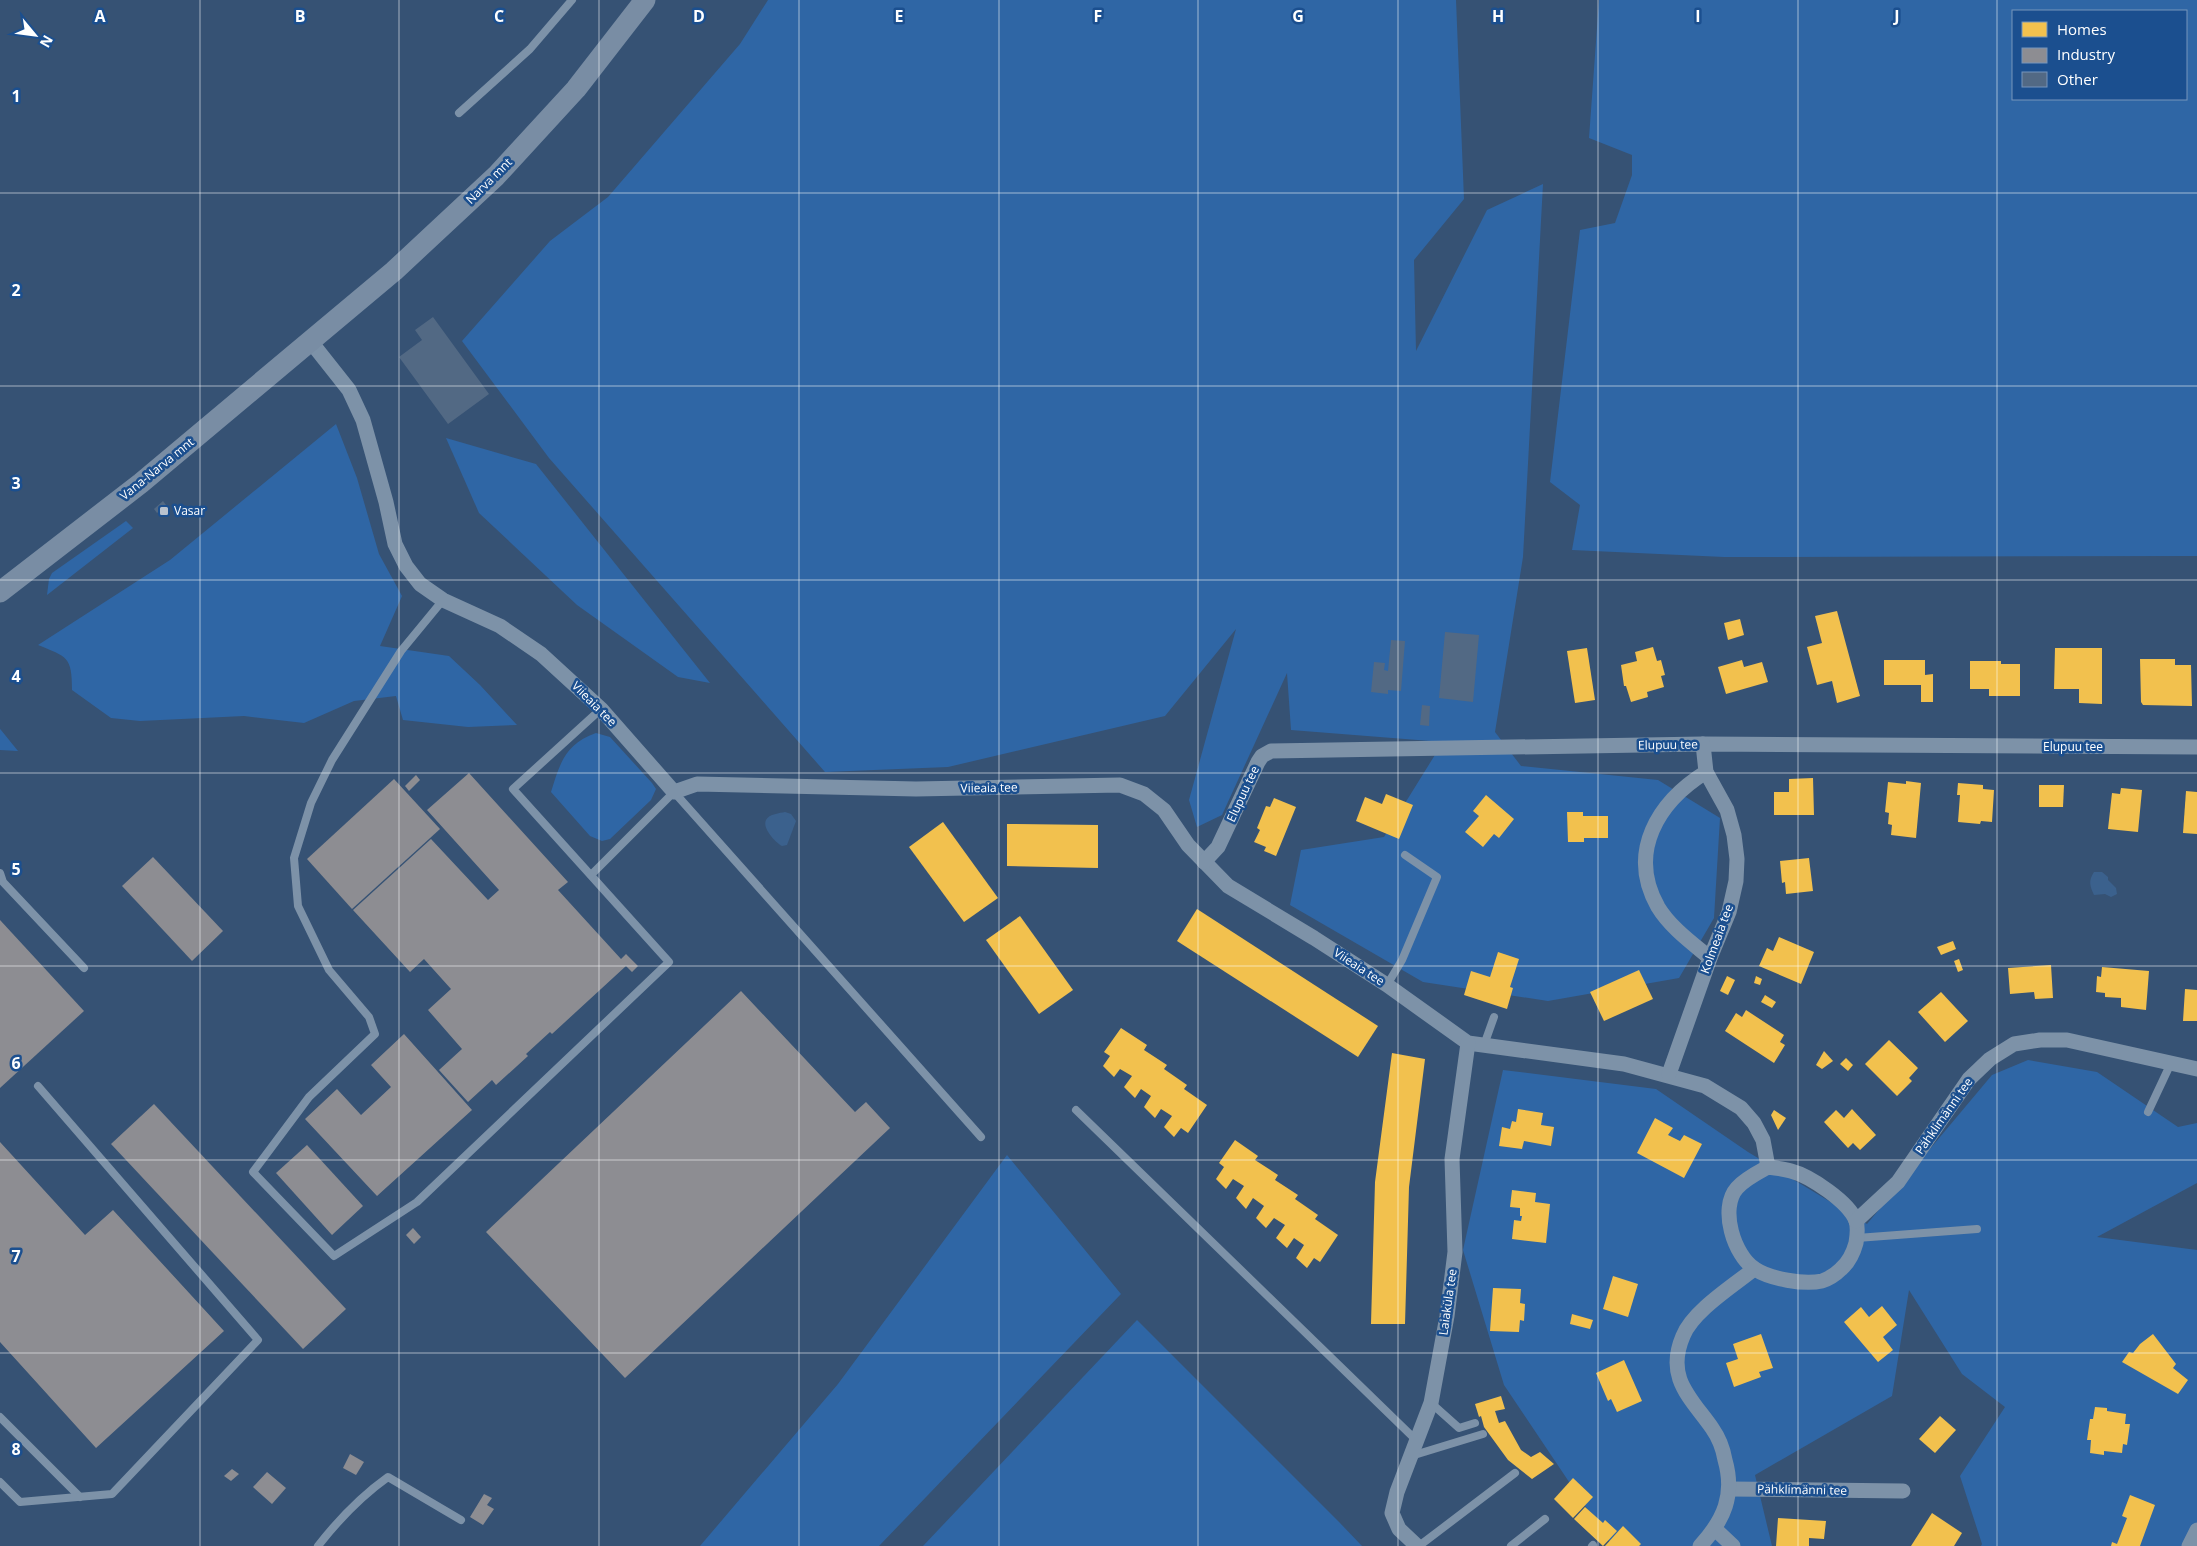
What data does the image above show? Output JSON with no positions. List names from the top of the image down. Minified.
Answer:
{"streets":{"main road":["Narva mnt","Vana-Narva mnt"],"street":["Viieaia tee","Elupuu tee","Kolmeaia tee","Pähklimänni tee","Laiaküla tee"]},"crossings":[["Narva mnt","Vana-Narva mnt"],["Narva mnt","Viieaia tee"],["Vana-Narva mnt","Viieaia tee"],["Viieaia tee","Elupuu tee"],["Viieaia tee","Kolmeaia tee"],["Viieaia tee","Pähklimänni tee"],["Viieaia tee","Laiaküla tee"],["Elupuu tee","Kolmeaia tee"]],"places":{"transit":["Vasar"]},"legend":["Homes","Industry","Other"],"north":"bottom right","grid":{"columns":["A","B","C","D","E","F","G","H","I","J"],"rows":["1","2","3","4","5","6","7","8"]}}
